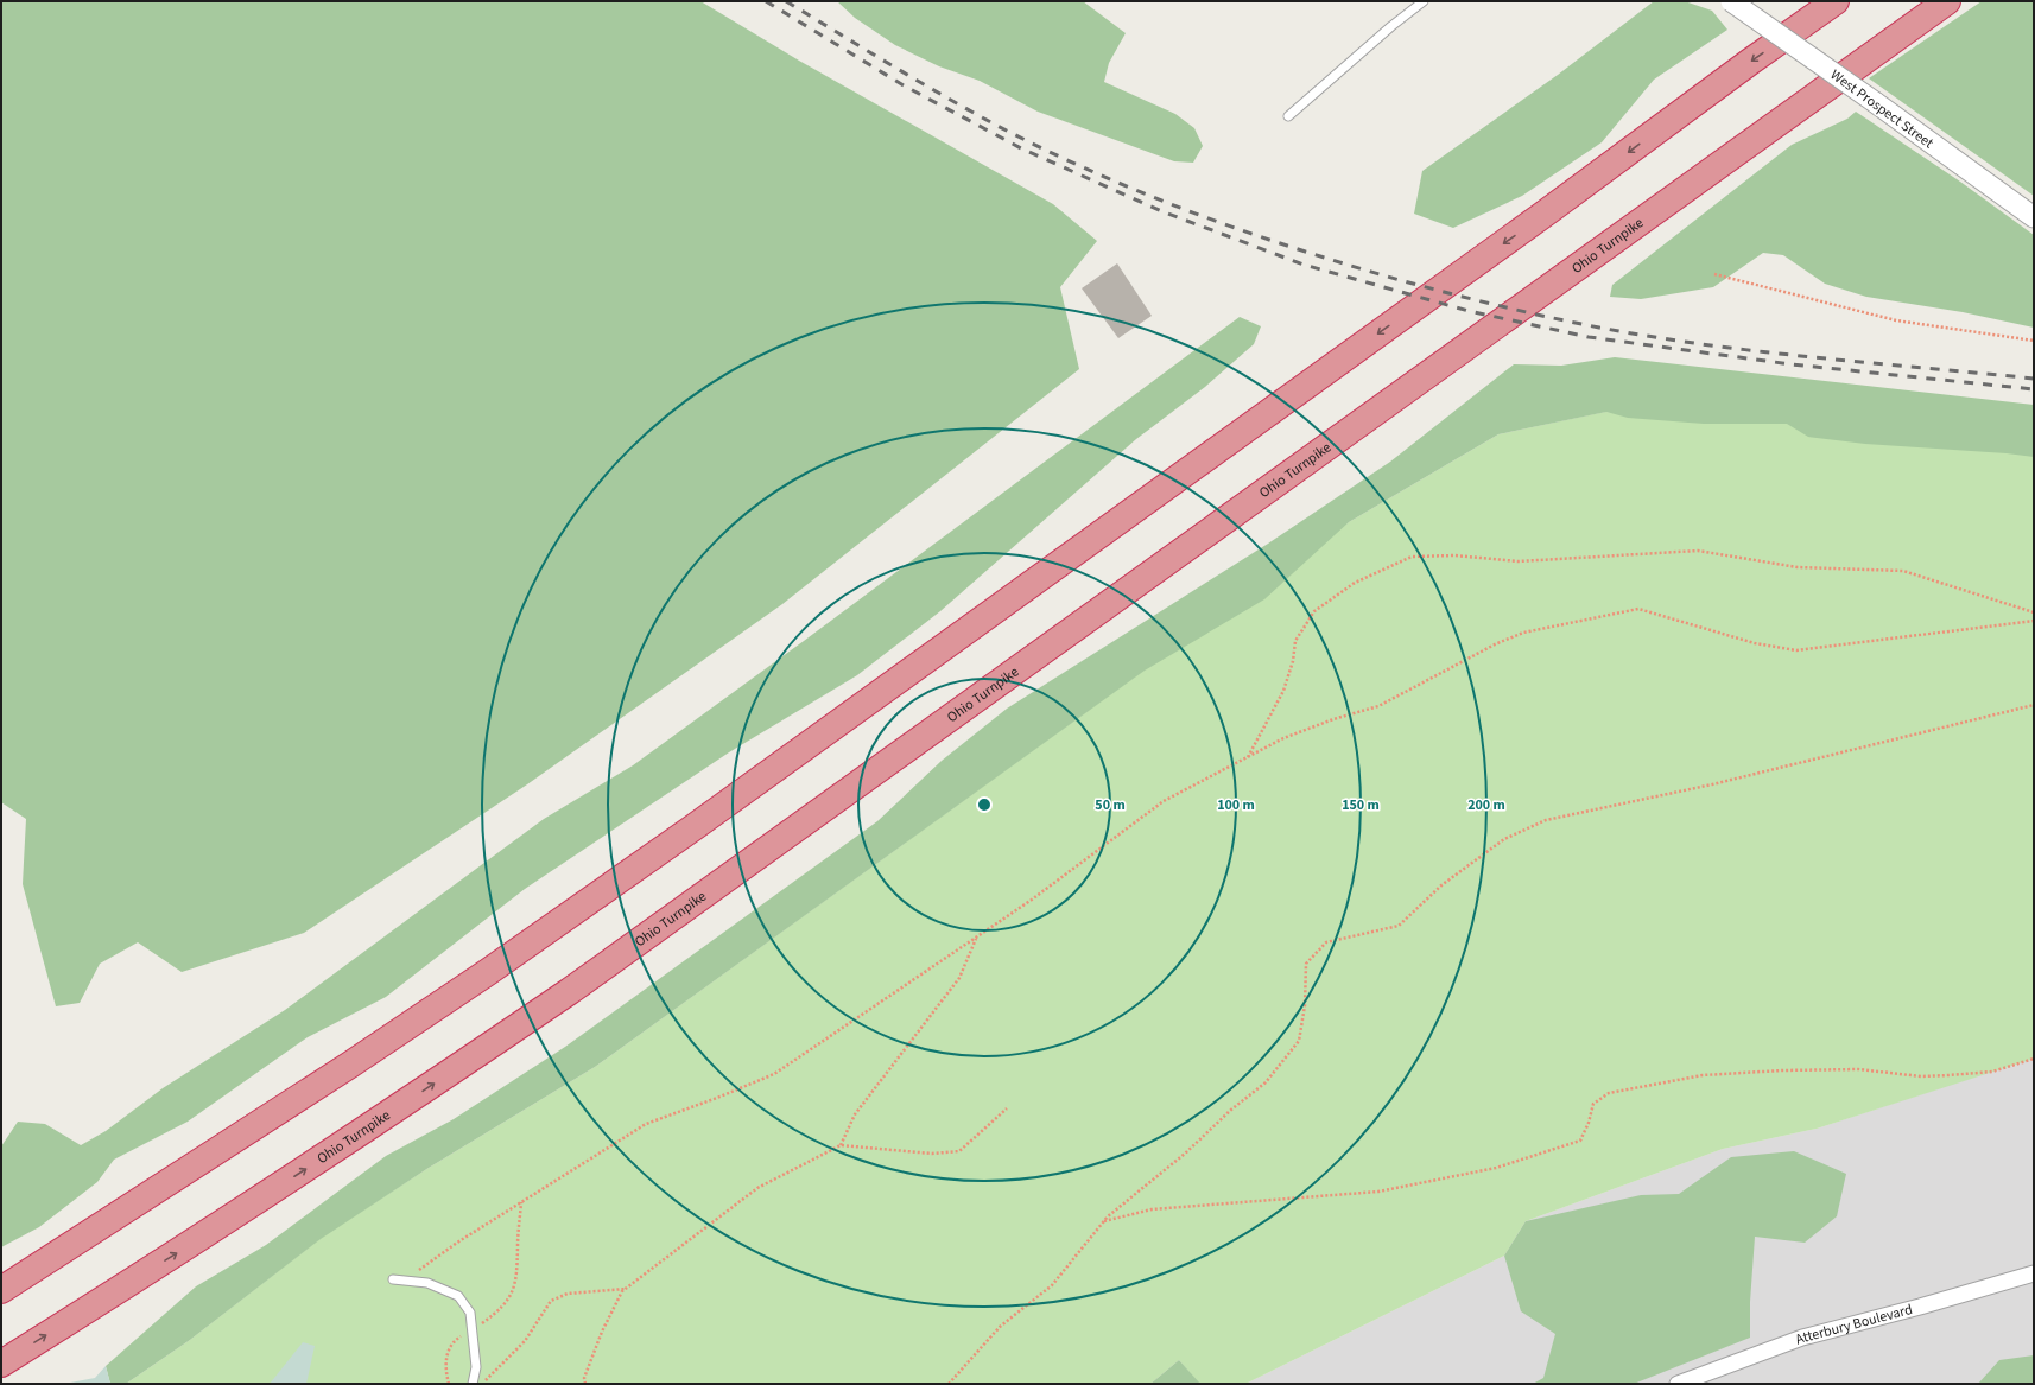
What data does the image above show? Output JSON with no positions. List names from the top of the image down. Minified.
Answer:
{"streets":{"highway":["Ohio Turnpike"],"street":["West Prospect Street","Atterbury Boulevard"]},"rings":["50 m","100 m","150 m","200 m"]}
